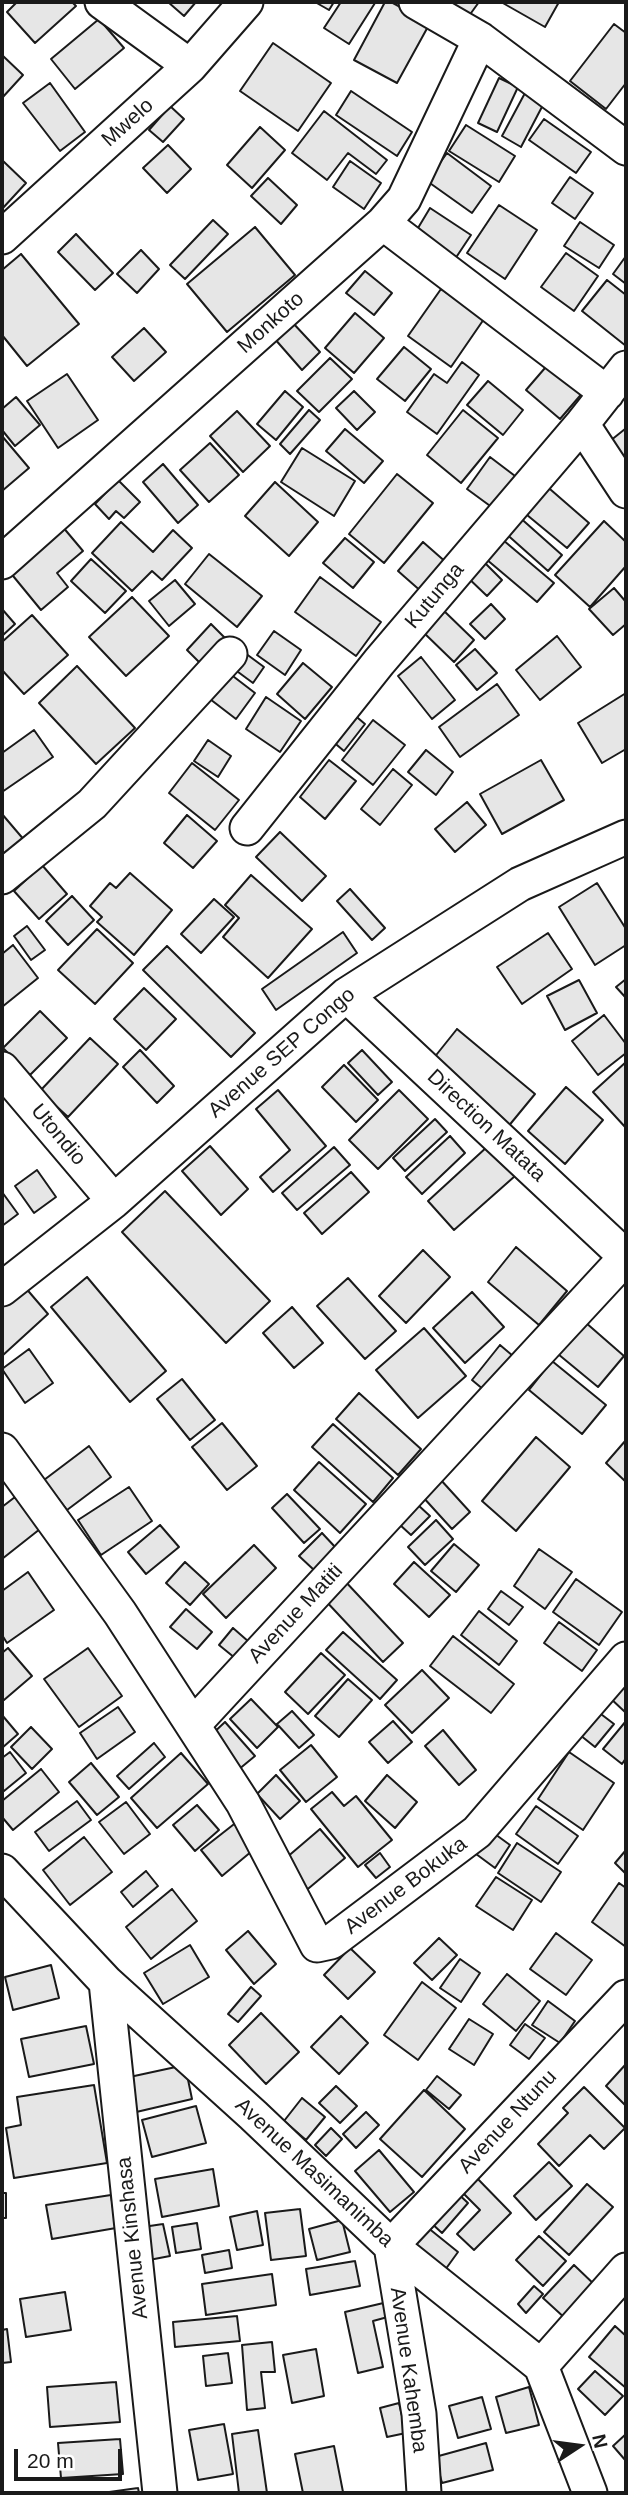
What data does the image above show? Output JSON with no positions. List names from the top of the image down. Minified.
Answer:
{"streets":{"street":["Mwelo","Monkoto","Kutunga","Avenue SEP Congo","Direction Matata","Utondio","Avenue Matiti","Avenue Bokuka","Avenue Ntunu","Avenue Masimanimba","Avenue Kinshasa","Avenue Kahemba"]},"crossings":[["Avenue SEP Congo","Direction Matata"],["Avenue SEP Congo","Utondio"],["Direction Matata","Avenue Matiti"],["Avenue Matiti","Avenue Bokuka"],["Avenue Ntunu","Avenue Masimanimba"],["Avenue Ntunu","Avenue Kahemba"],["Avenue Masimanimba","Avenue Kinshasa"],["Avenue Masimanimba","Avenue Kahemba"]],"scale_bar":"20 m","north":"right"}
